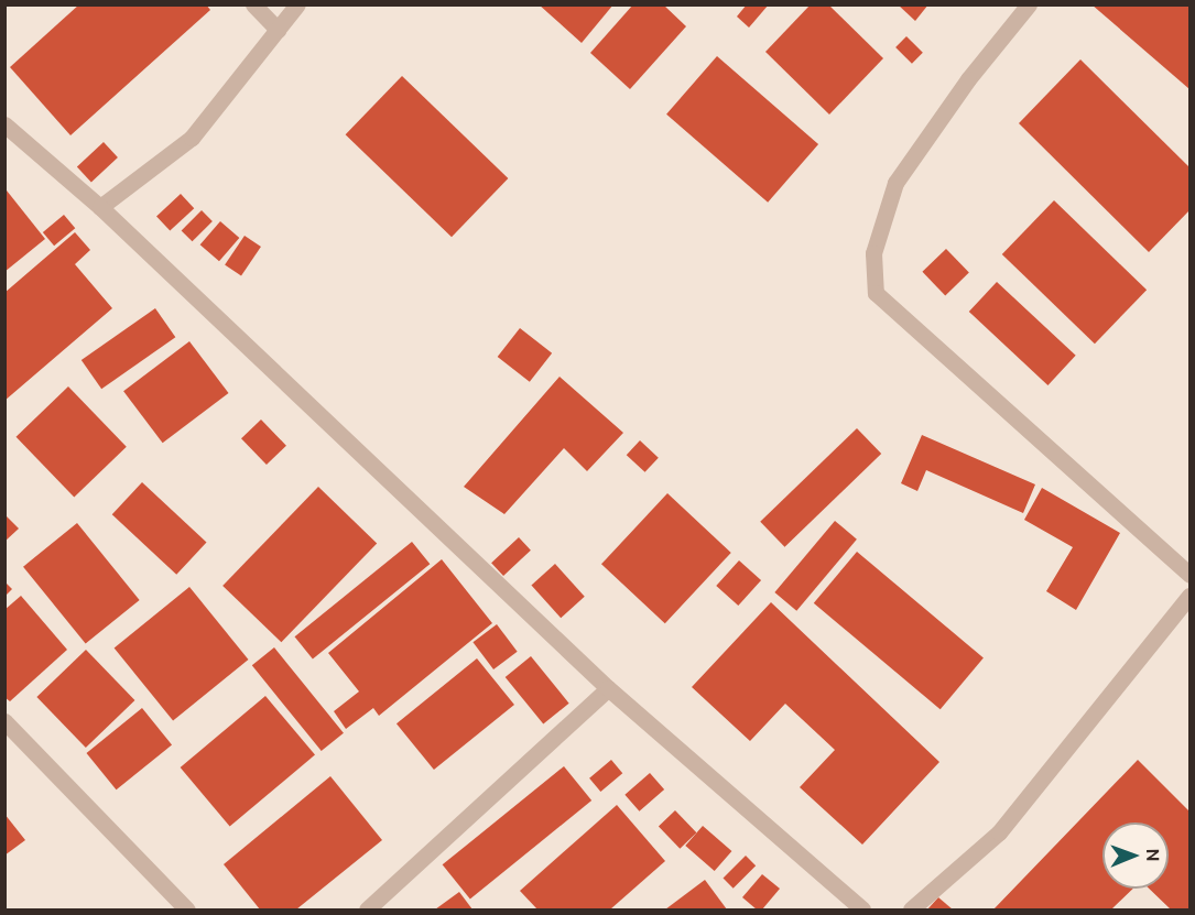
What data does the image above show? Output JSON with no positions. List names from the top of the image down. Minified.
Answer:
{"north":"right"}
